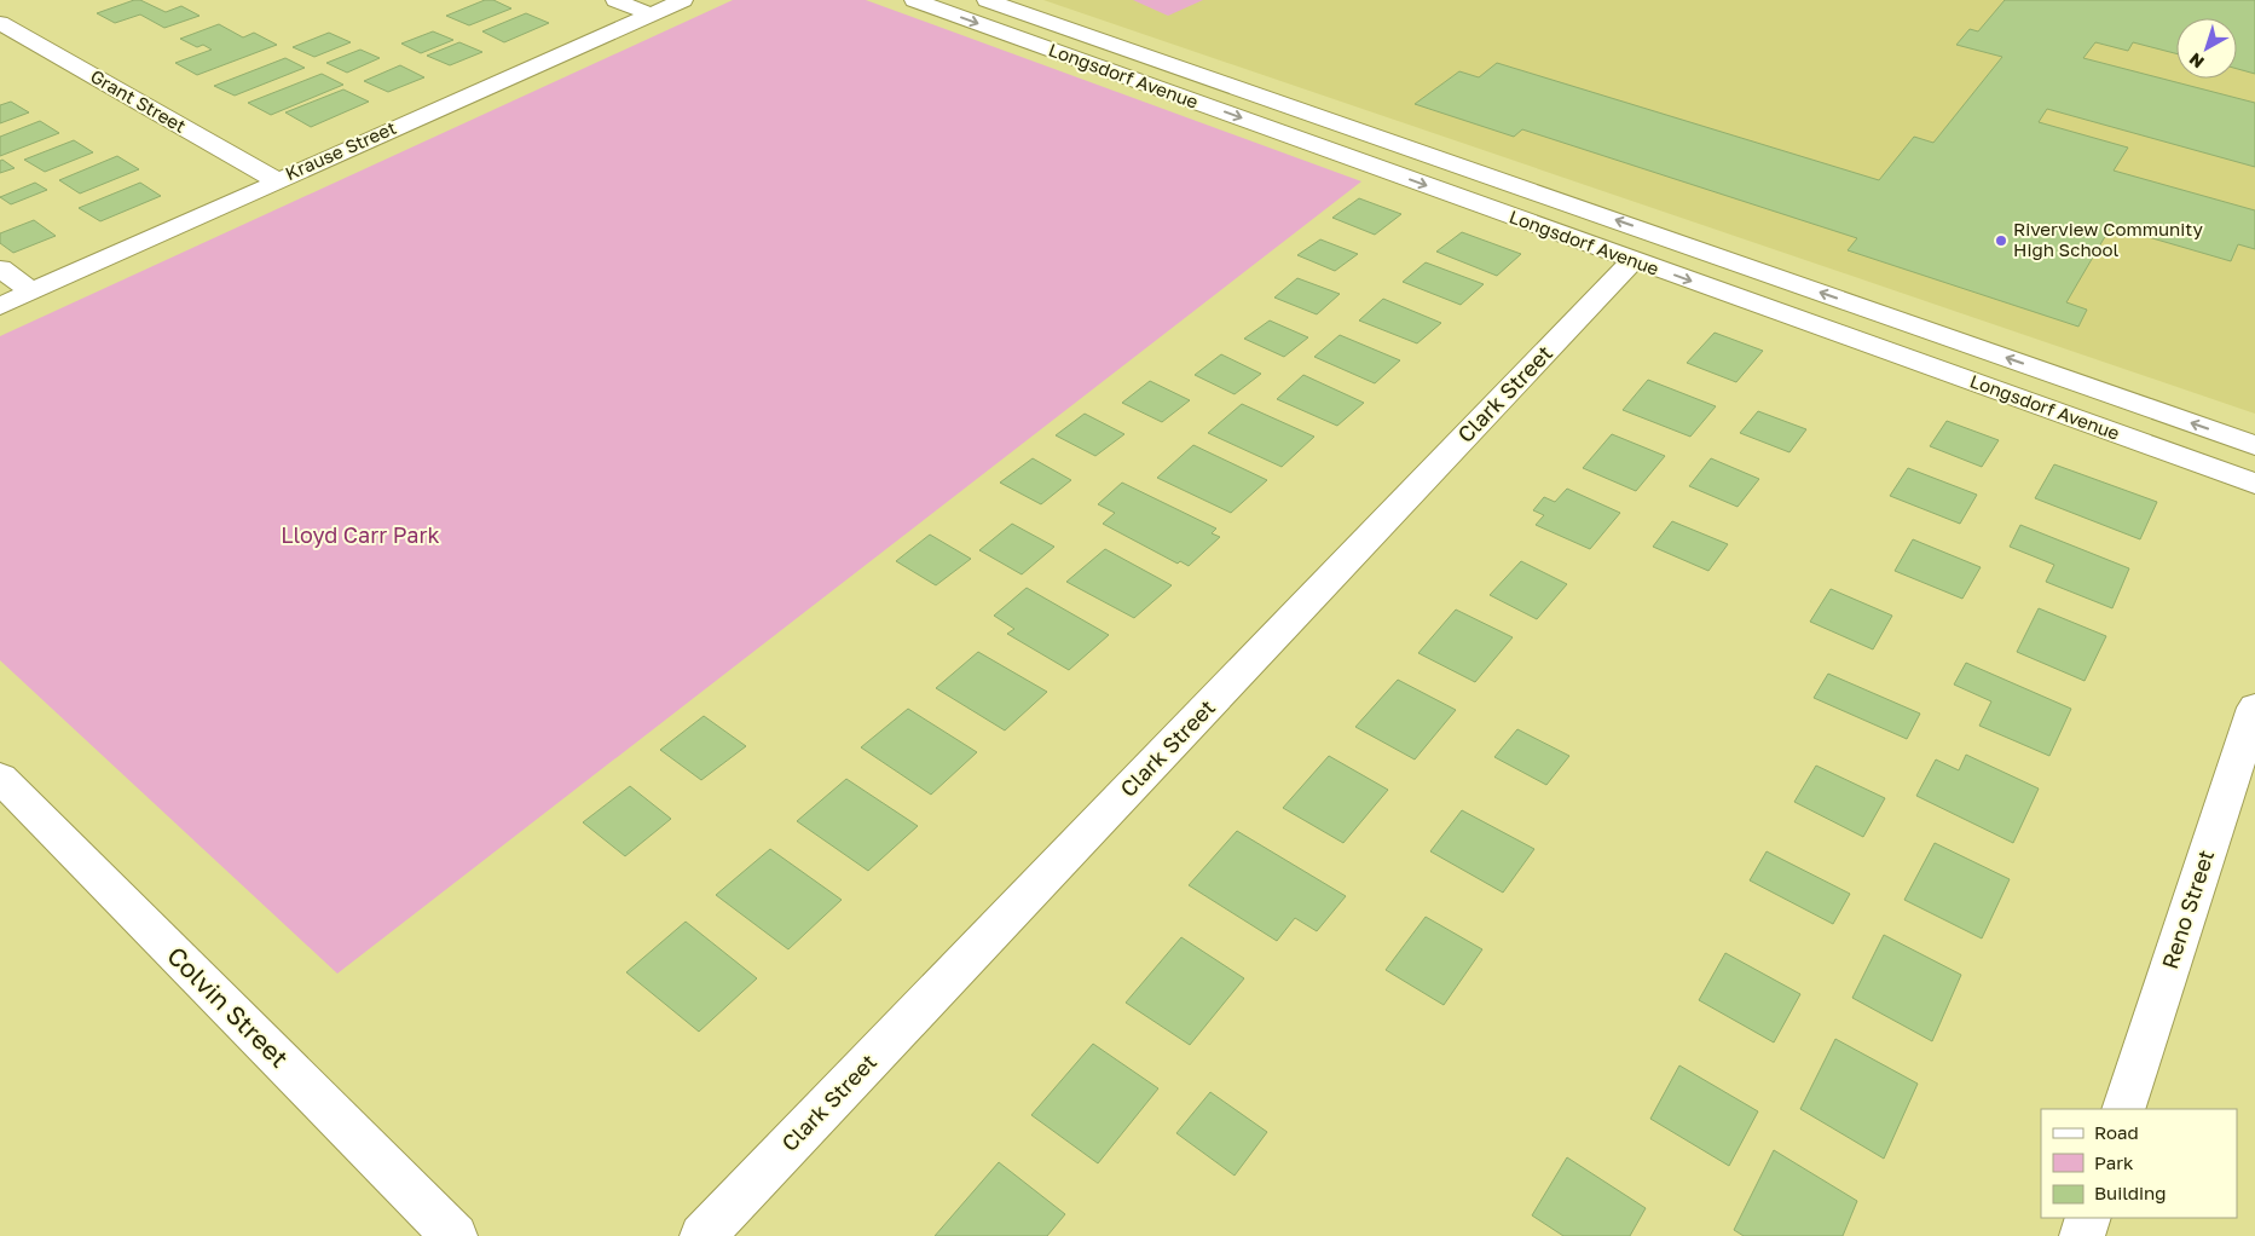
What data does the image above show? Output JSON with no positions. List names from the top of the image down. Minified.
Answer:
{"streets":{"street":["Longsdorf Avenue","Grant Street","Krause Street","Clark Street","Reno Street","Colvin Street"]},"crossings":[["Longsdorf Avenue","Clark Street"],["Grant Street","Krause Street"]],"parks":["Lloyd Carr Park"],"places":["Riverview Community High School"],"legend":["Road","Park","Building"],"north":"bottom left"}
